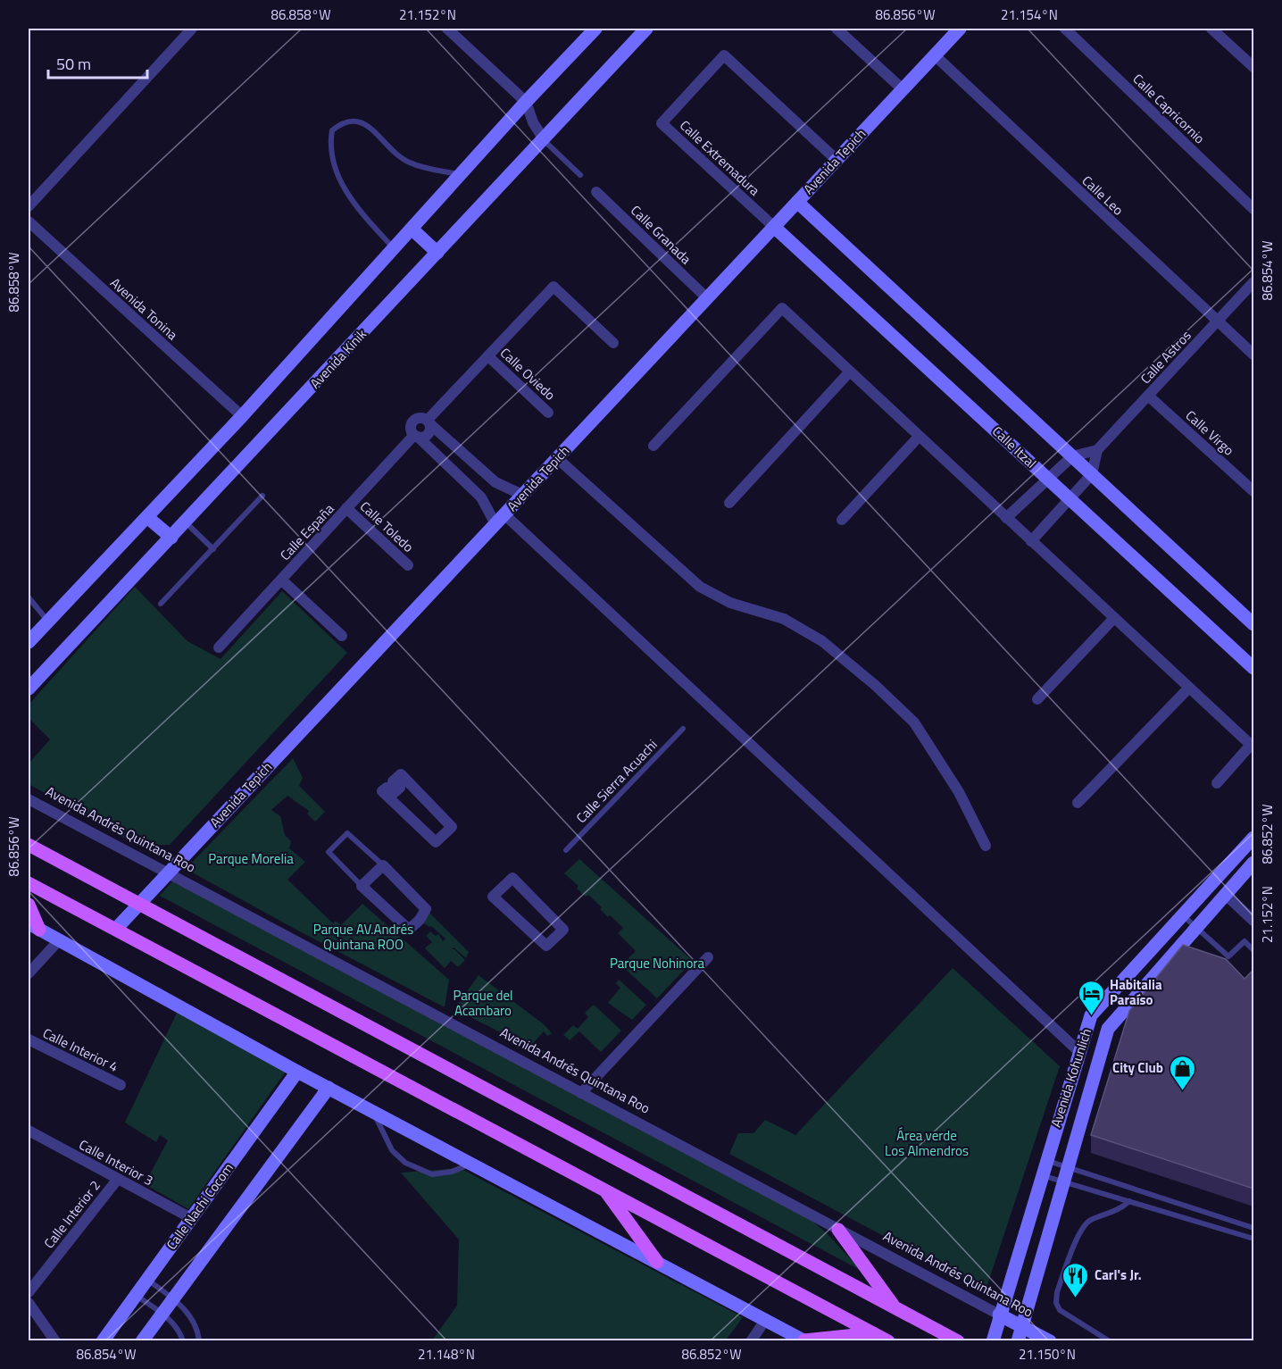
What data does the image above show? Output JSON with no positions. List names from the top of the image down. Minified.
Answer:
{"streets":{"street":["Calle Capricornio","Calle Extremadura","Avenida Tepich","Calle Leo","Calle Granada","Avenida Tonina","Calle Astros","Avenida Kinik","Calle Oviedo","Calle Virgo","Calle Itzal","Calle Toledo","Calle España","Avenida Andrés Quintana Roo","Calle Interior 4","Avenida Kohunlich","Calle Interior 3","Calle Nachi Cocom","Calle Interior 2"],"lane":["Calle Sierra Acuachi"]},"crossings":[["Calle Extremadura","Avenida Tepich"],["Calle Extremadura","Calle Itzal"],["Avenida Tepich","Calle Leo"],["Avenida Tepich","Calle Granada"],["Avenida Tepich","Calle Itzal"],["Avenida Tepich","Avenida Andrés Quintana Roo"],["Calle Leo","Calle Astros"],["Calle Astros","Calle Virgo"],["Calle Oviedo","Calle España"],["Calle Toledo","Calle España"],["Avenida Andrés Quintana Roo","Avenida Kohunlich"],["Calle Interior 3","Calle Nachi Cocom"],["Calle Interior 3","Calle Interior 2"]],"parks":["Parque Morelia","Parque AV.Andrés Quintana ROO","Parque Nohinora","Parque del Acambaro","Área verde Los Almendros"],"places":{"hotel":["Habitalia Paraíso"],"shop":["City Club"],"restaurant":["Carl's Jr."]},"scale_bar":"50 m","coordinates":["86.858°W","21.152°N","86.856°W","21.154°N","86.854°W","86.852°W","21.148°N","21.150°N"]}
